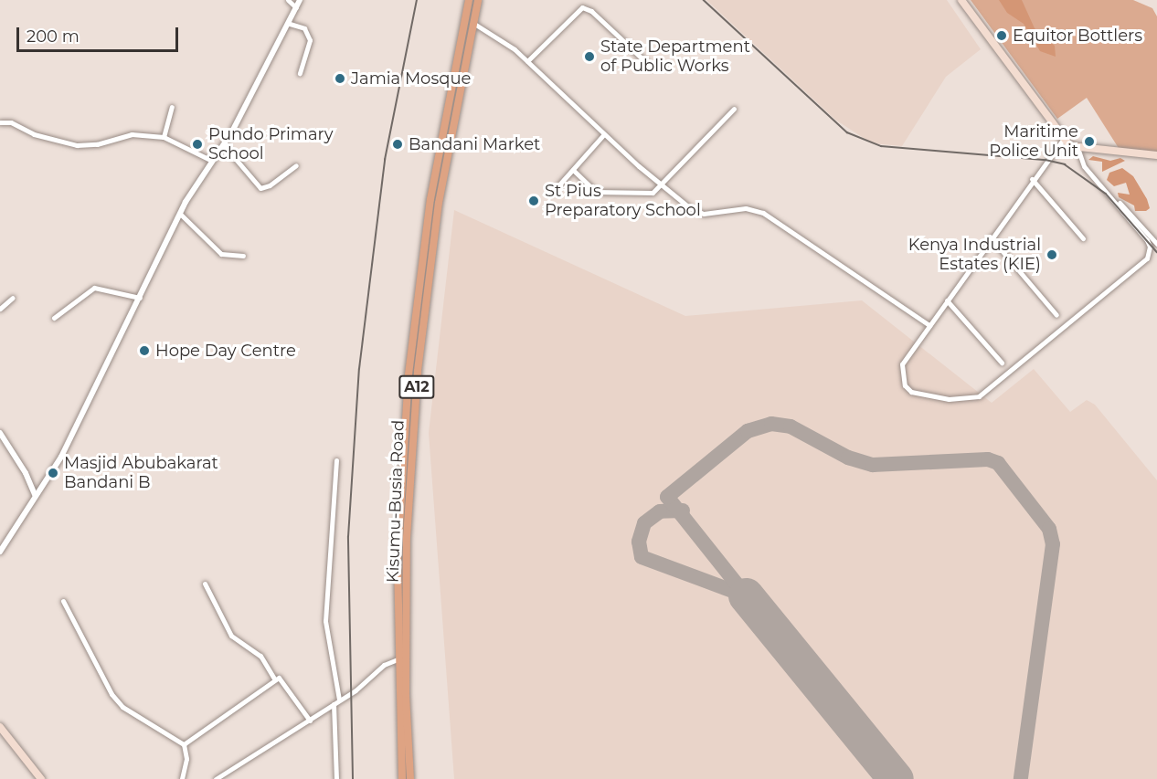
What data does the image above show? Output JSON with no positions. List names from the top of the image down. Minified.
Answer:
{"streets":{"highway":["A12","Kisumu-Busia Road"]},"places":["Equitor Bottlers","State Department of Public Works","Jamia Mosque","Maritime Police Unit","Pundo Primary School","Bandani Market","St Pius Preparatory School","Kenya Industrial Estates (KIE)","Hope Day Centre","Masjid Abubakarat Bandani B"],"scale_bar":"200 m"}
